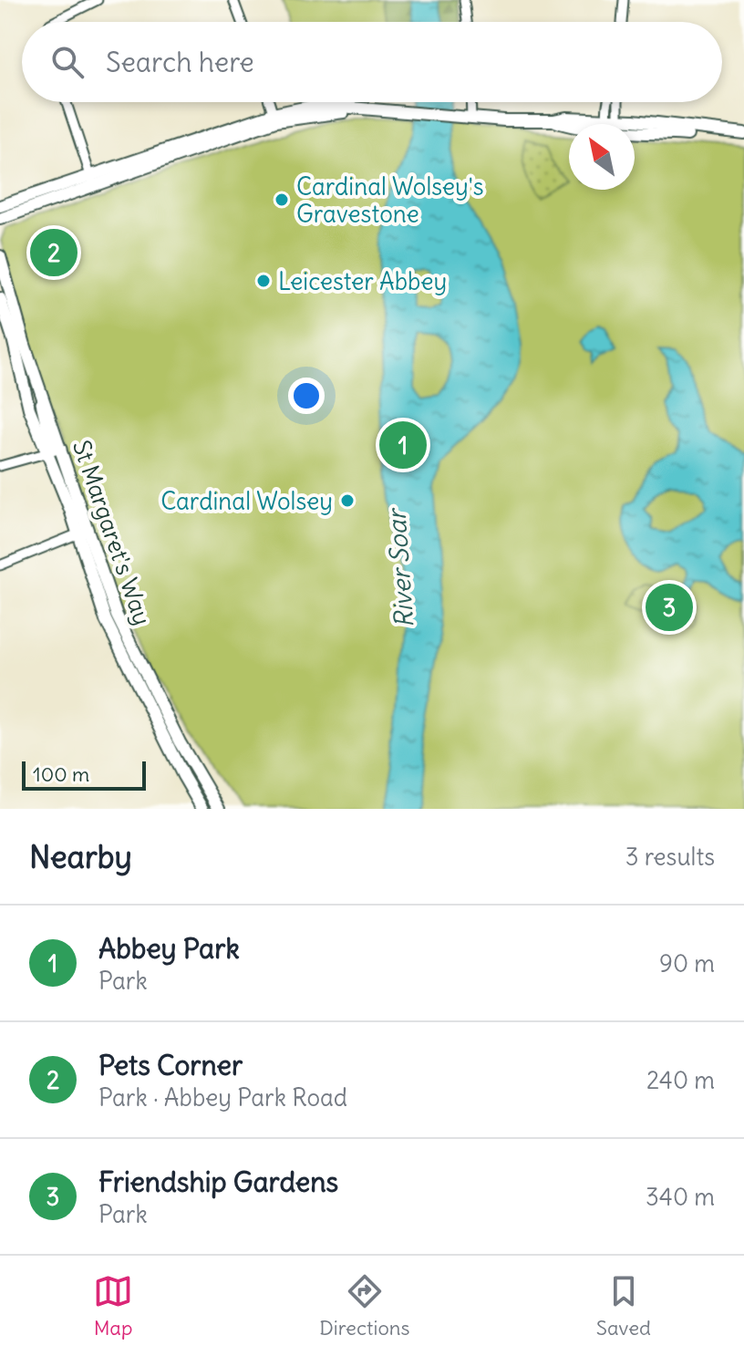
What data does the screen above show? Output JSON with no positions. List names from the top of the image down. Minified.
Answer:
{"streets":{"main road":["St Margaret's Way"]},"water":["River Soar"],"places":["Cardinal Wolsey's Gravestone","Leicester Abbey","Cardinal Wolsey"],"scale_bar":"100 m","north":"top left","page":{"search":"Search here","pins":["2","1","3"],"scale":"100 m","heading":["Nearby","3 results"],"list":[{"mark":"1","name":"Abbey Park","note":"Park","value":"90 m"},{"mark":"2","name":"Pets Corner","note":"Park · Abbey Park Road","value":"240 m"},{"mark":"3","name":"Friendship Gardens","note":"Park","value":"340 m"}],"nav":["Map","Directions","Saved"]}}
